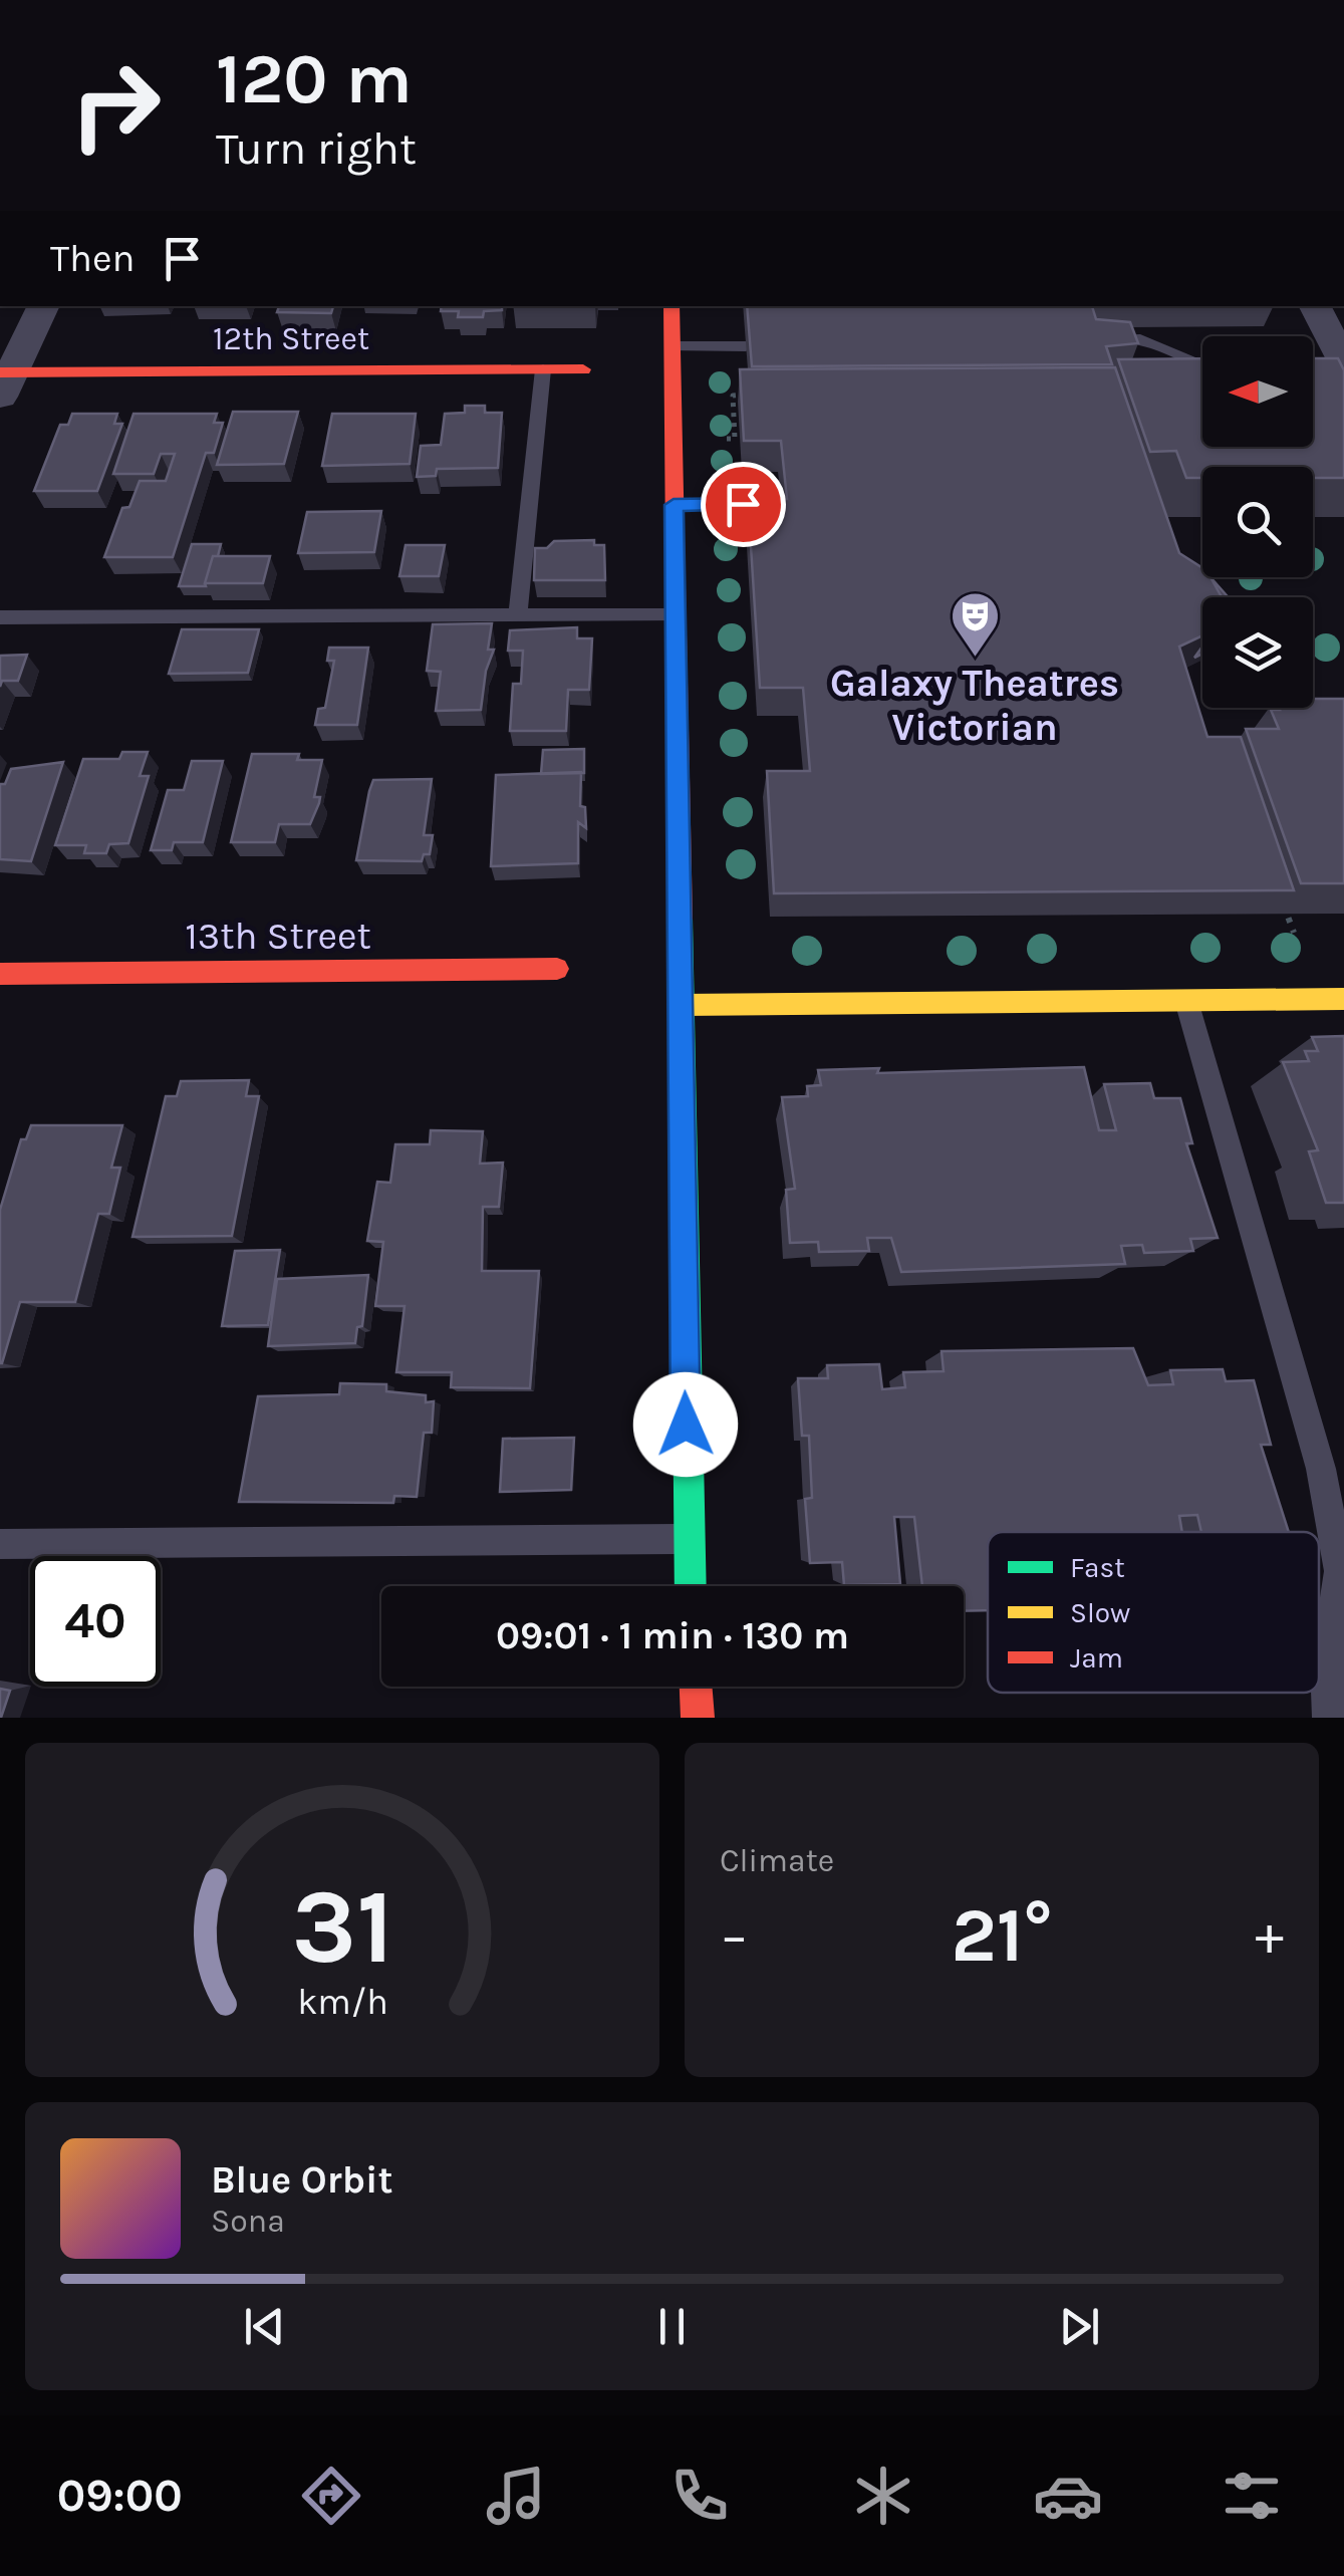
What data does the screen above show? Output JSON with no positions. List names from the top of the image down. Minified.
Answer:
{"streets":{"street":["12th Street","13th Street"]},"places":{"theatre":["Galaxy Theatres Victorian"]},"legend":["Fast","Slow","Jam"],"north":"left","page":{"turn":["120 m","Turn right"],"then":"Then","limit":"40","trip":"09:01 · 1 min · 130 m","tile":"Climate","heat":["−","21°","+"],"song":["Blue Orbit","Sona"],"tabs":"09:00","gauge":["31","km/h"]}}
